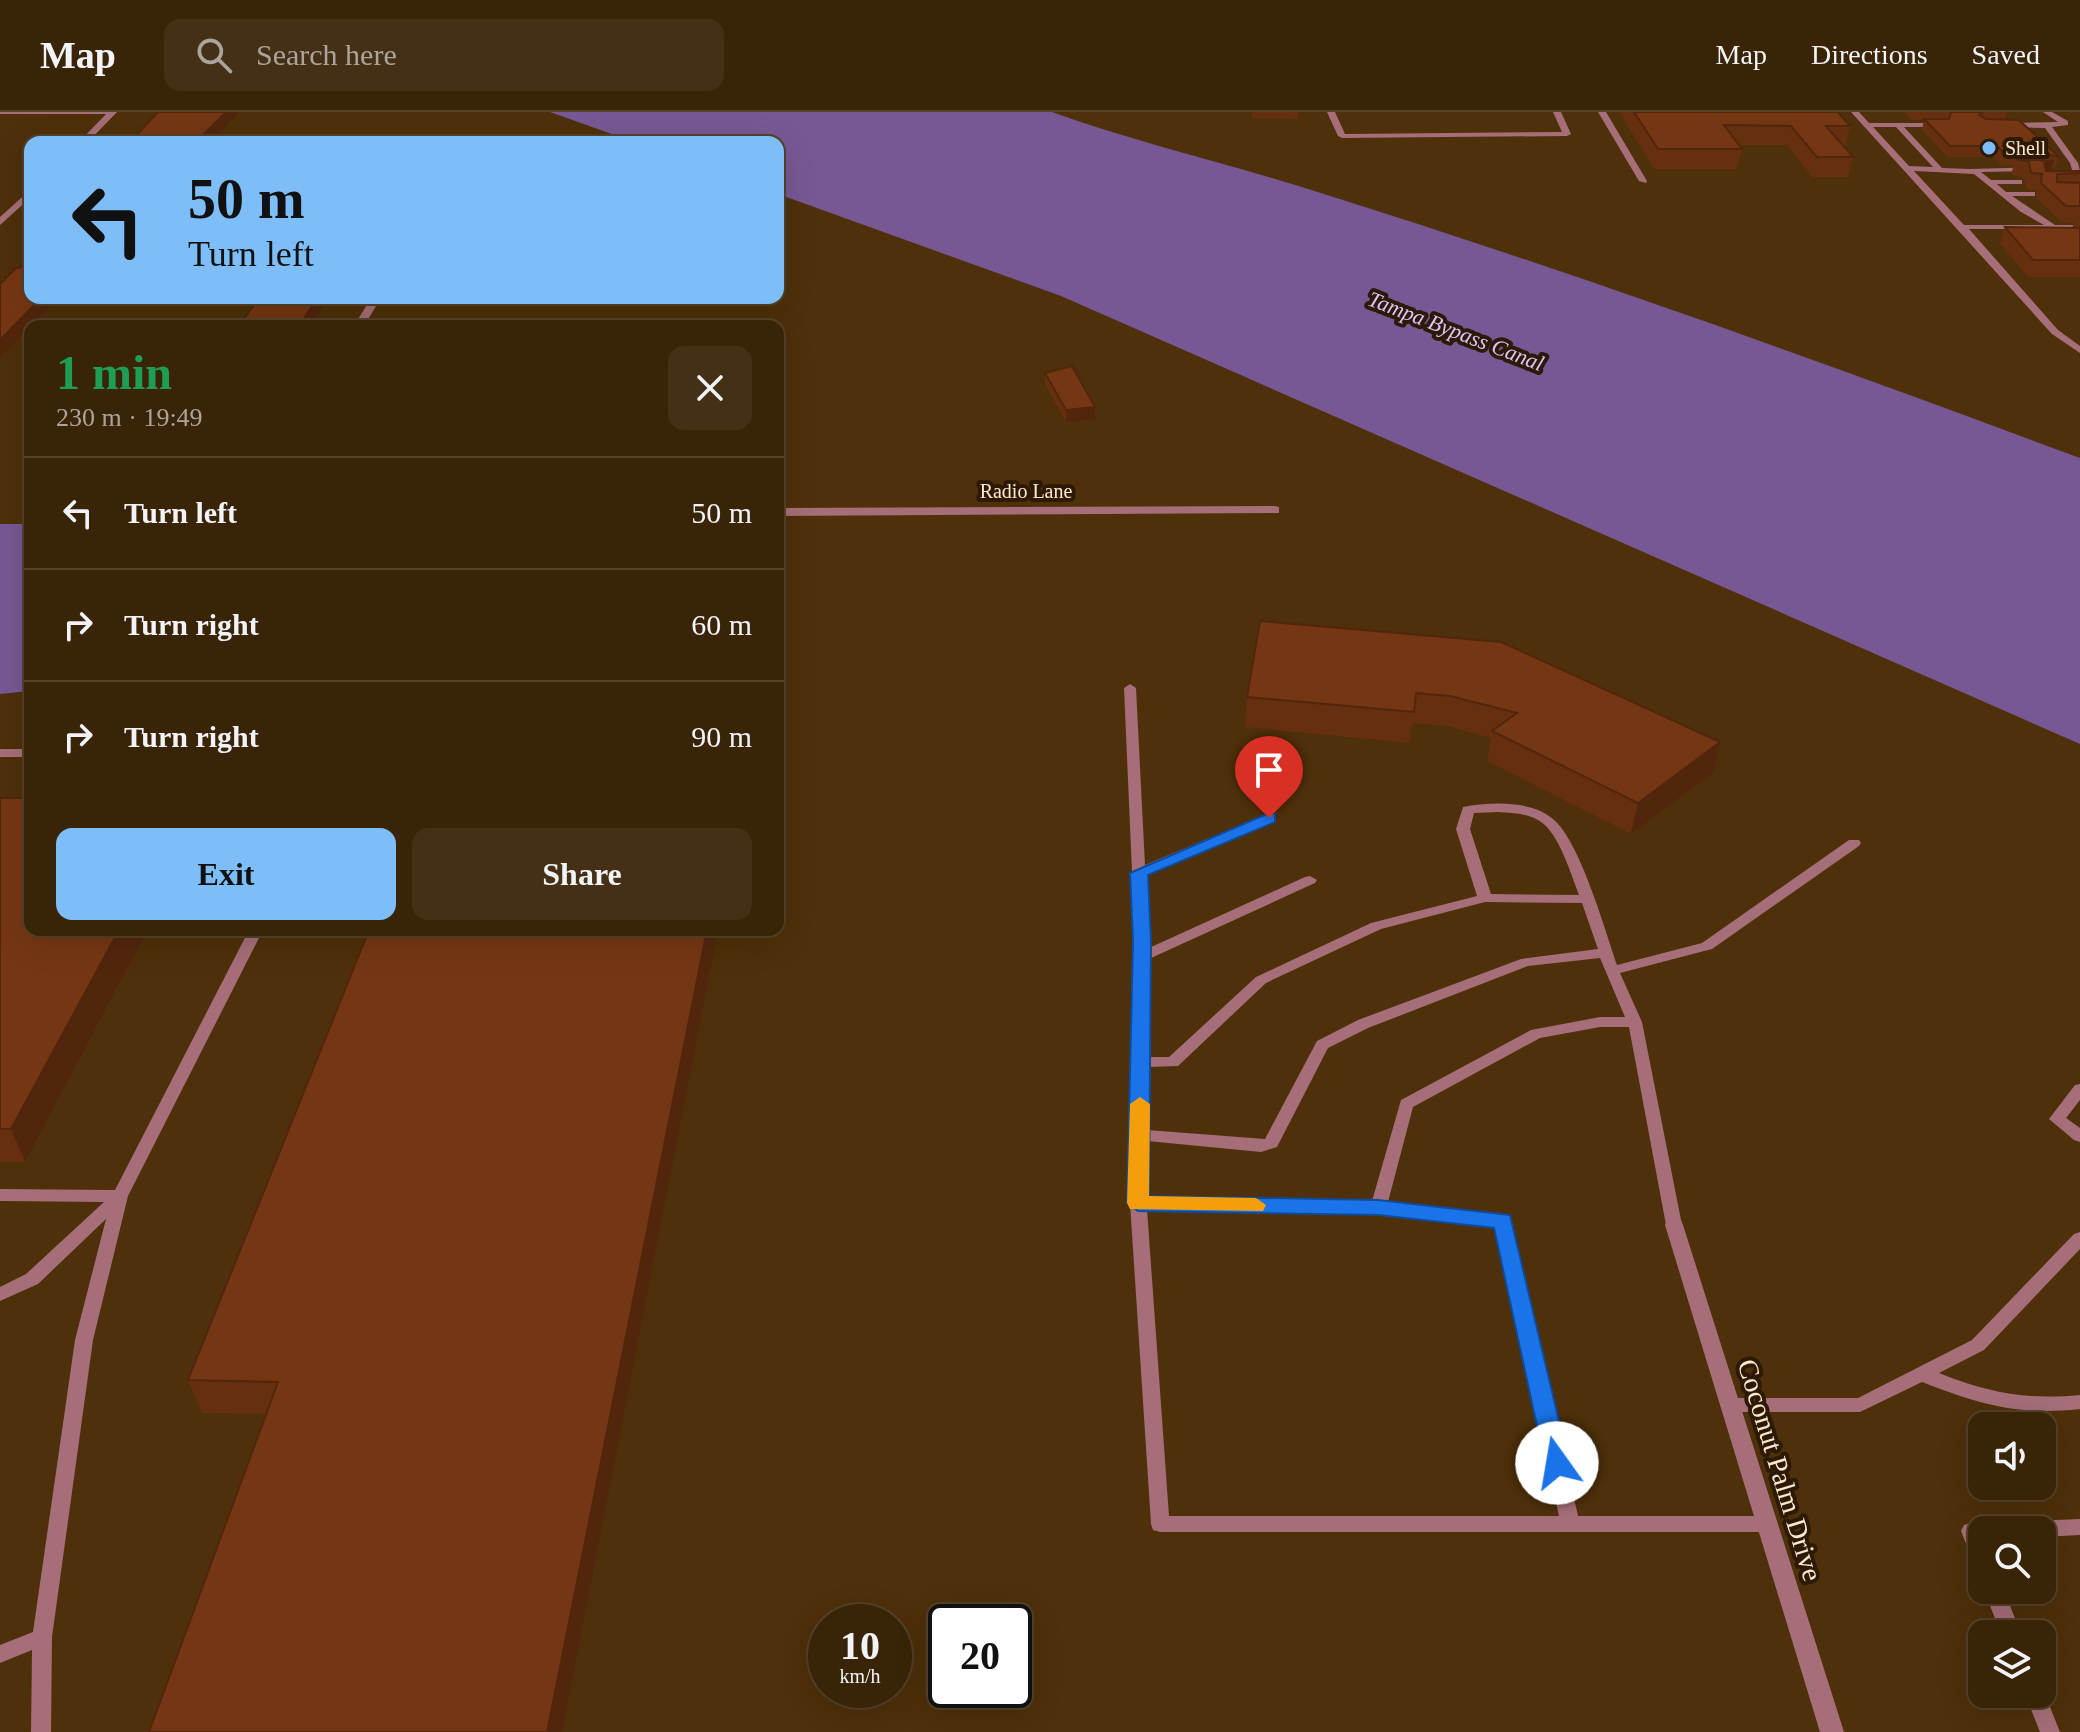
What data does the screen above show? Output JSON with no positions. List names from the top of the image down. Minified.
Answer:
{"streets":{"street":["Radio Lane","Coconut Palm Drive"]},"water":["Tampa Bypass Canal"],"places":["Shell"],"page":{"header":"Map","search":"Search here","nav":["Map","Directions","Saved"],"turn":["50 m","Turn left"],"heading":["1 min","230 m · 19:49"],"list":[{"name":"Turn left","value":"50 m"},{"name":"Turn right","value":"60 m"},{"name":"Turn right","value":"90 m"}],"buttons":["Exit","Share"],"speed":"10 km/h","limit":"20"}}
